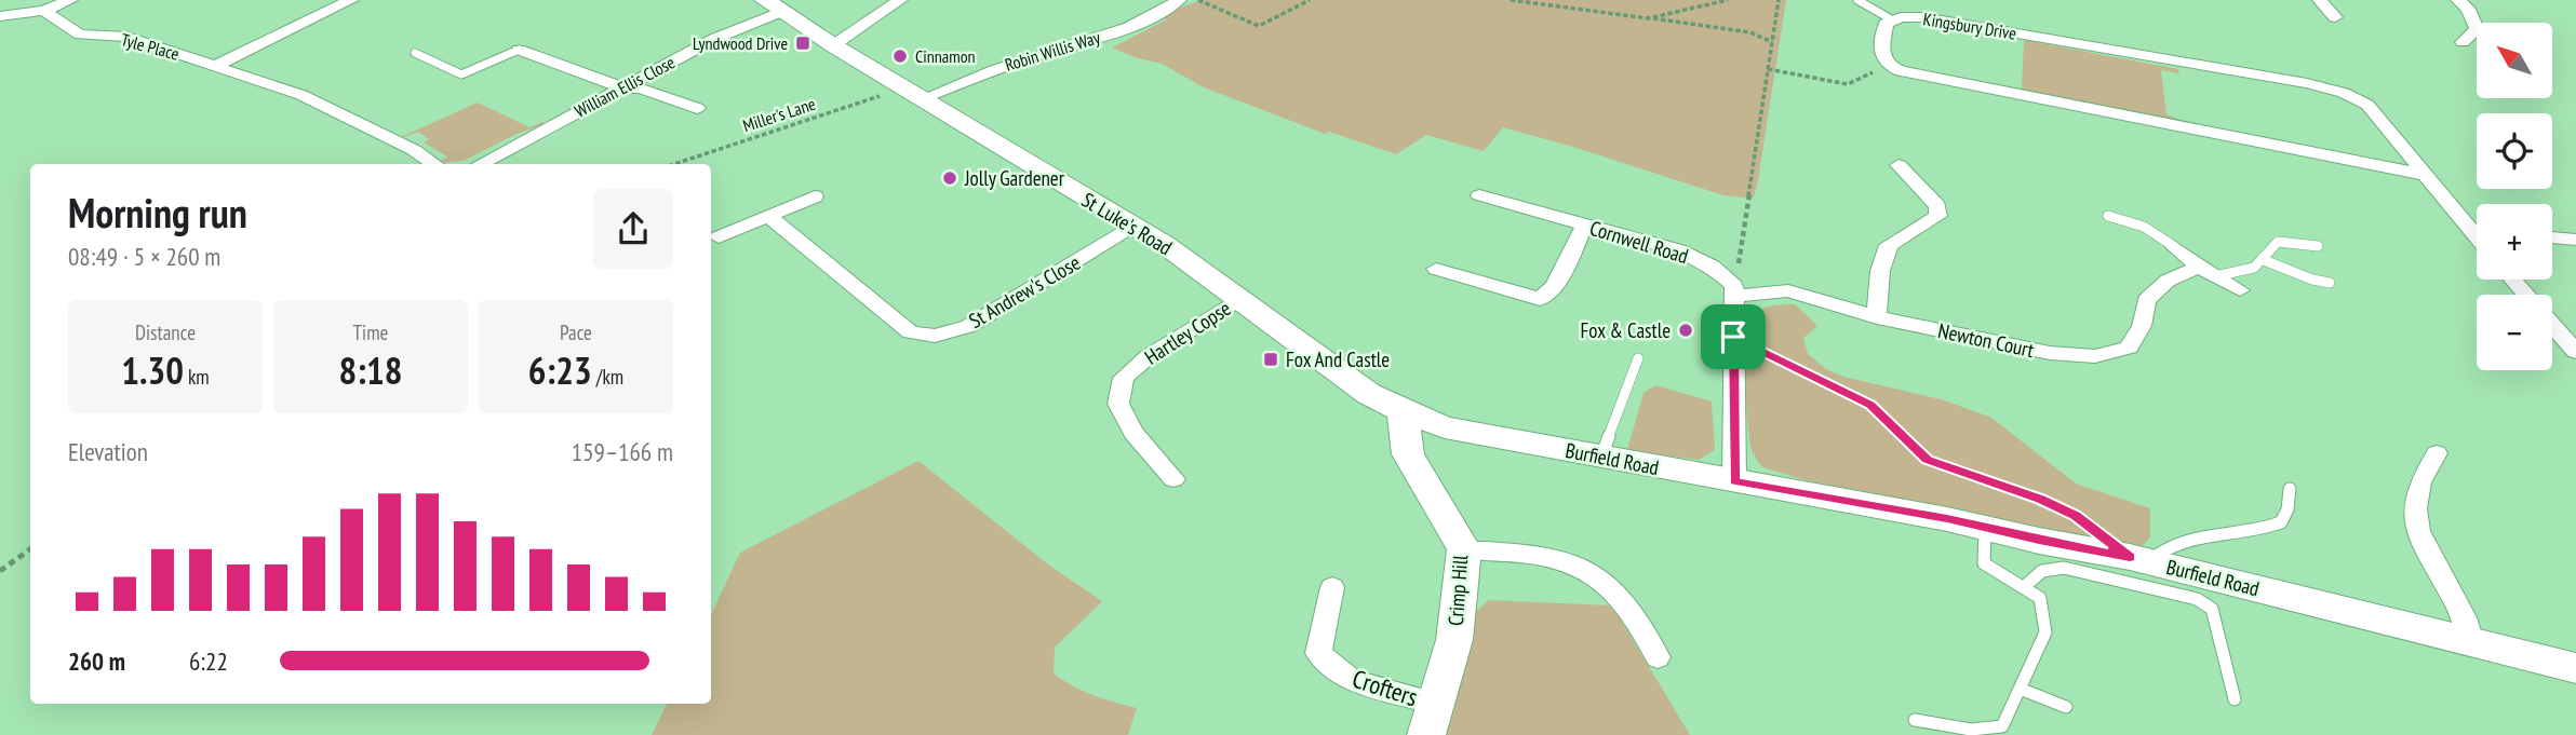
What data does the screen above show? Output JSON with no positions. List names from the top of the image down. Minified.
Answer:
{"streets":{"main road":["St Luke's Road","Burfield Road","Crimp Hill"],"street":["Kingsbury Drive","Tyle Place","Robin Willis Way","William Ellis Close","Cornwell Road","St Andrew's Close","Hartley Copse","Newton Court","Crofters"],"path":["Miller's Lane"]},"crossings":[["Robin Willis Way","Miller's Lane"],["Robin Willis Way","St Luke's Road"],["William Ellis Close","St Luke's Road"],["Miller's Lane","St Luke's Road"],["St Luke's Road","St Andrew's Close"],["St Luke's Road","Hartley Copse"],["St Luke's Road","Burfield Road"],["St Luke's Road","Crimp Hill"],["Cornwell Road","Newton Court"],["Burfield Road","Crimp Hill"],["Crimp Hill","Crofters"]],"places":{"transit":["Lyndwood Drive","Fox And Castle"],"other":["Cinnamon","Jolly Gardener","Fox & Castle"]},"north":"top left","page":{"map_buttons":["+","−"],"heading":["Morning run","08:49 · 5 × 260 m"],"stats":[["Distance","1.30 km"],["Time","8:18"],["Pace","6:23 /km"]],"chart":["Elevation","159–166 m"],"list":[{"name":"260 m","note":"6:22"}]}}
